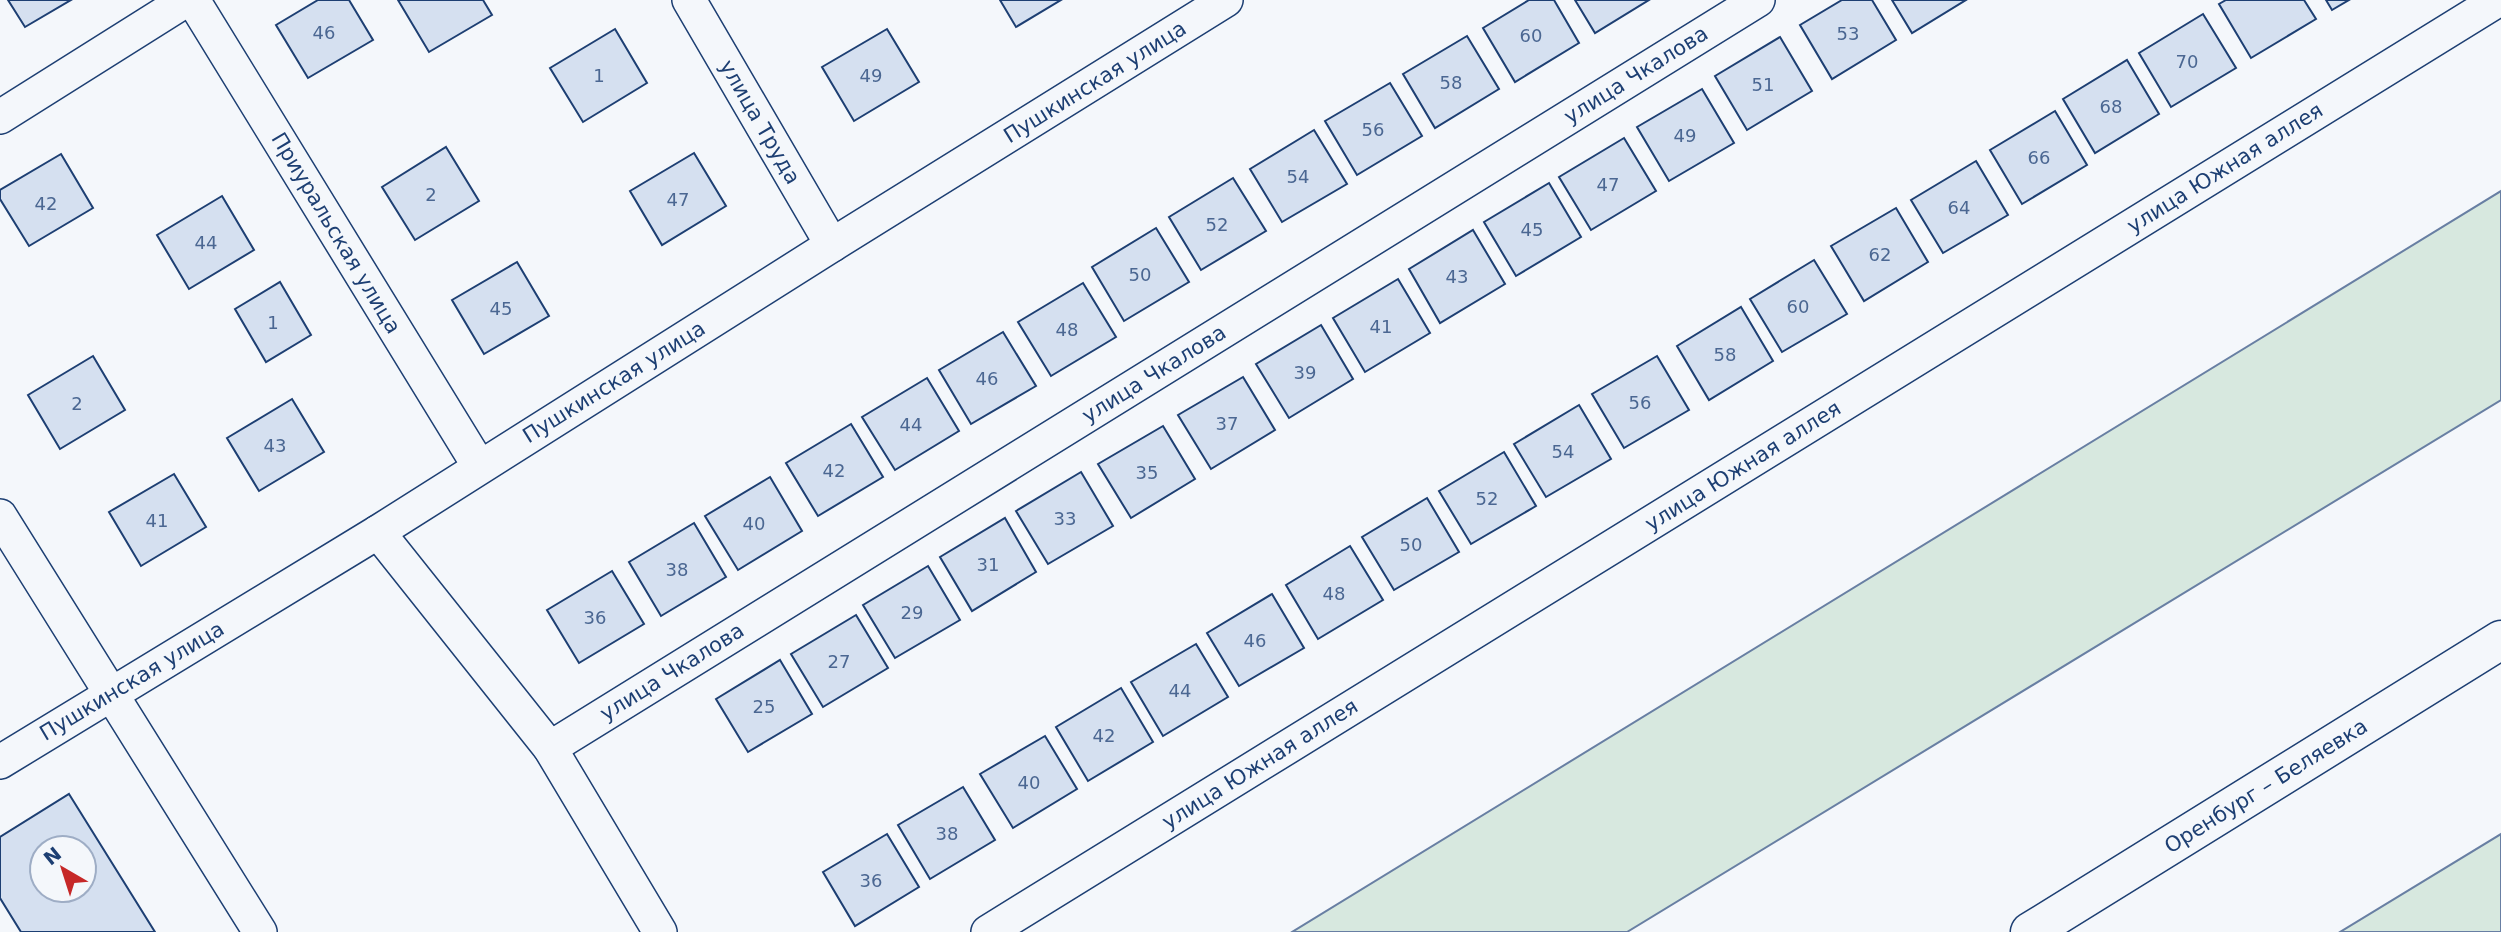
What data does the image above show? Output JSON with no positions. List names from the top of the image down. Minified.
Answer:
{"streets":{"main road":["Оренбург – Беляевка"],"street":["улица Чкалова","Пушкинская улица","улица Труда","улица Южная аллея","Приуральская улица"]},"crossings":[["Пушкинская улица","улица Труда"],["Пушкинская улица","Приуральская улица"]],"house_numbers":["46","53","60","70","1","49","58","51","68","56","49","66","54","47","2","47","42","64","52","45","44","62","50","43","60","45","1","41","48","58","39","46","56","2","37","44","43","54","42","35","52","33","41","40","50","31","38","48","29","36","46","27","44","25","42","40","38","36"],"north":"top left"}
